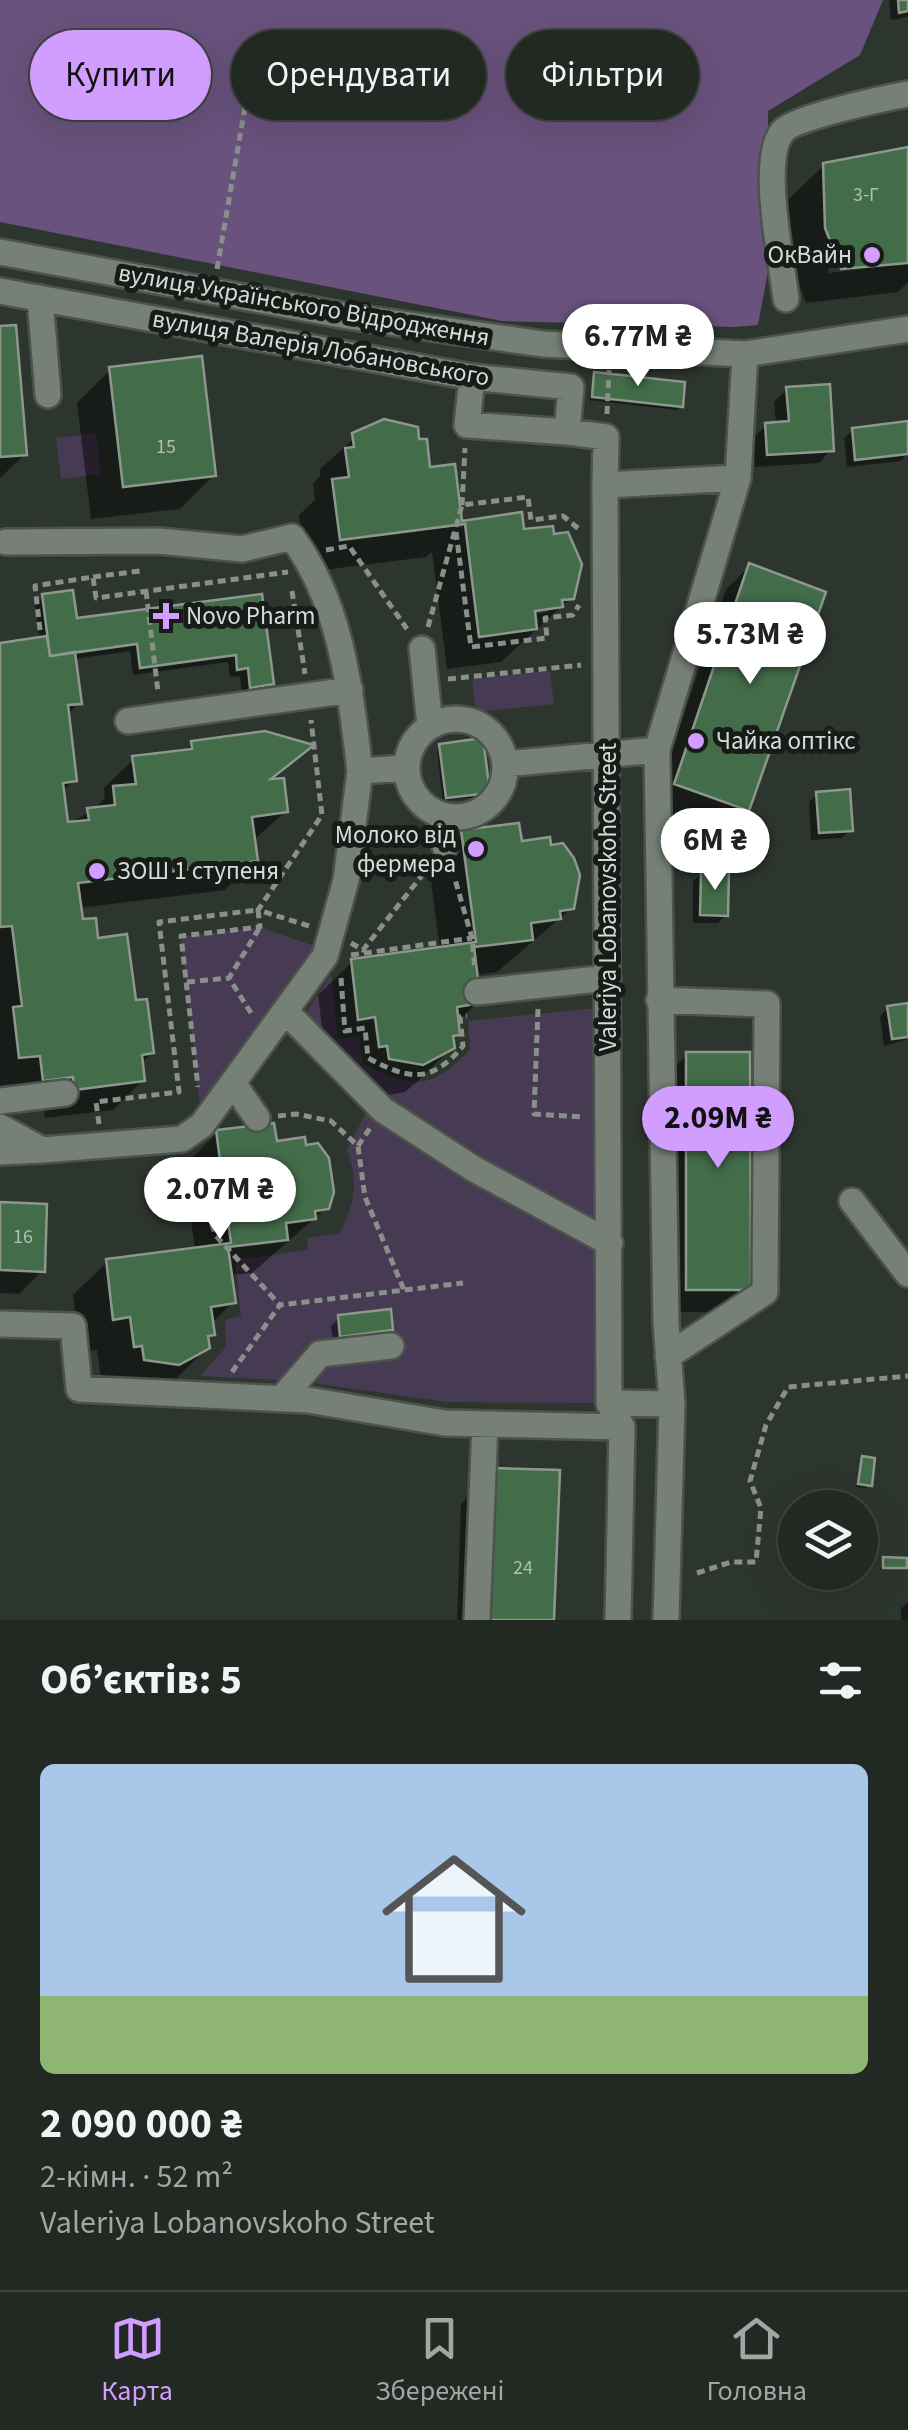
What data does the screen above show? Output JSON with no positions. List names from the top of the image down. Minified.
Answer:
{"streets":{"street":["вулиця Українського Відродження","вулиця Валерія Лобановського","Valeriya Lobanovskoho Street"]},"crossings":[["вулиця Українського Відродження","Valeriya Lobanovskoho Street"]],"places":{"other":["ОкВайн","Чайка оптікс","Молоко від фермера","ЗОШ 1 ступеня"],"health":["Novo Pharm"]},"house_numbers":["3-Г","15","16","24"],"page":{"chip":["Купити","Орендувати","Фільтри"],"price":["6.77M ₴","5.73M ₴","6M ₴","2.09M ₴","2.07M ₴"],"heading":"Об’єктів: 5","list":[{"name":"2 090 000 ₴","note":"2-кімн. · 52 m² · Valeriya Lobanovskoho Street"}],"tabs":["Карта","Збережені","Головна"]}}
